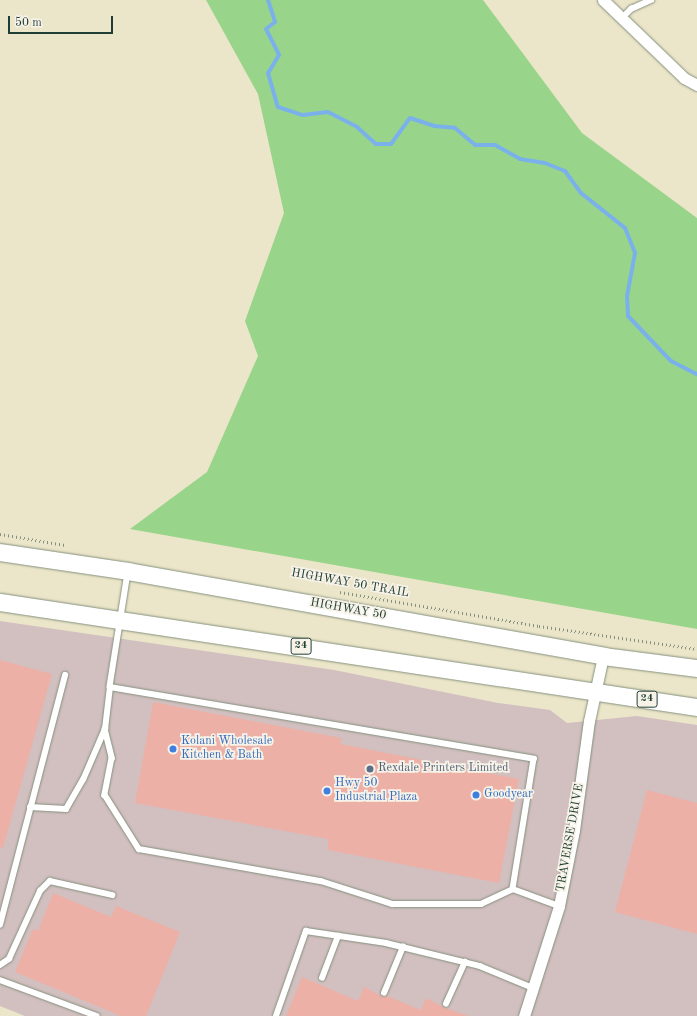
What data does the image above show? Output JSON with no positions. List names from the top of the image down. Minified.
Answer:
{"streets":{"main road":["HIGHWAY 50","24"],"street":["TRAVERSE DRIVE"],"path":["HIGHWAY 50 TRAIL"]},"crossings":[["HIGHWAY 50","TRAVERSE DRIVE"],["24","TRAVERSE DRIVE"]],"places":["Kolani Wholesale Kitchen & Bath","Rexdale Printers Limited","Hwy 50 Industrial Plaza","Goodyear"],"scale_bar":"50 m"}
